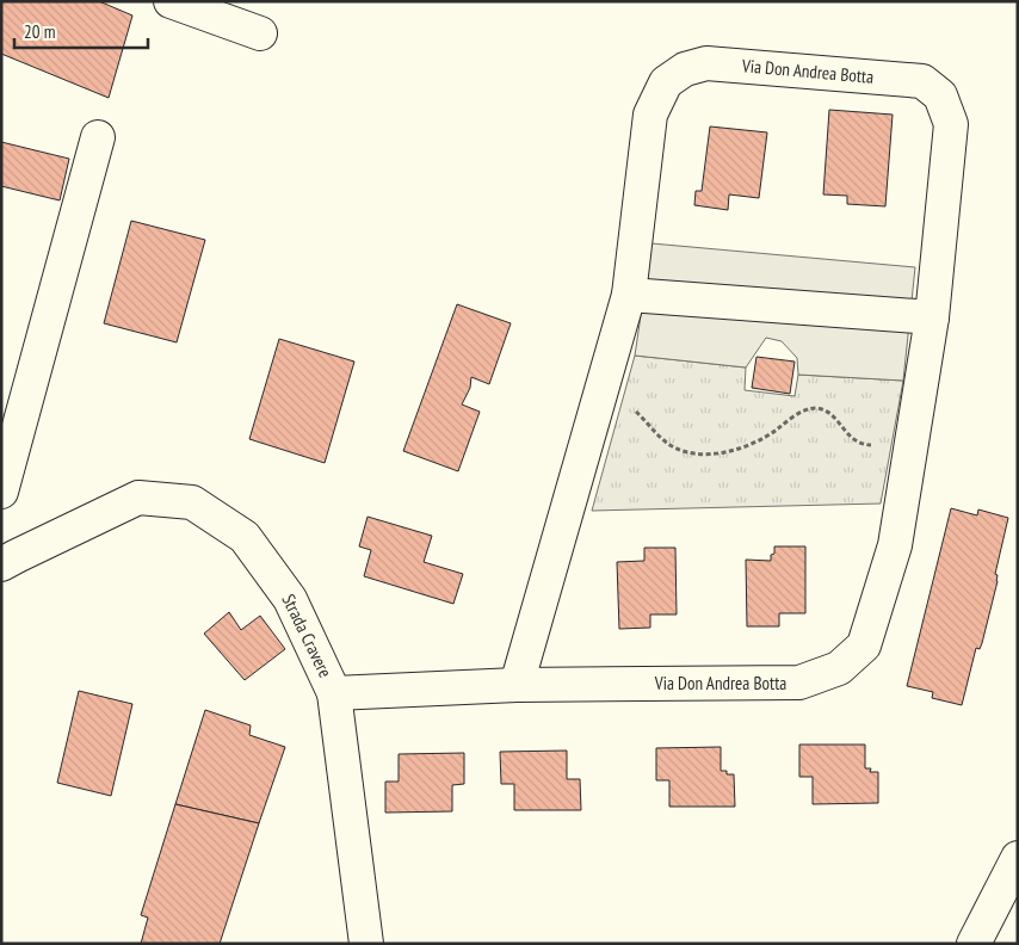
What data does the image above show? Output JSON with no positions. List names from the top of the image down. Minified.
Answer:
{"streets":{"street":["Via Don Andrea Botta","Strada Cravere"]},"crossings":[["Via Don Andrea Botta","Strada Cravere"]],"scale_bar":"20 m"}
